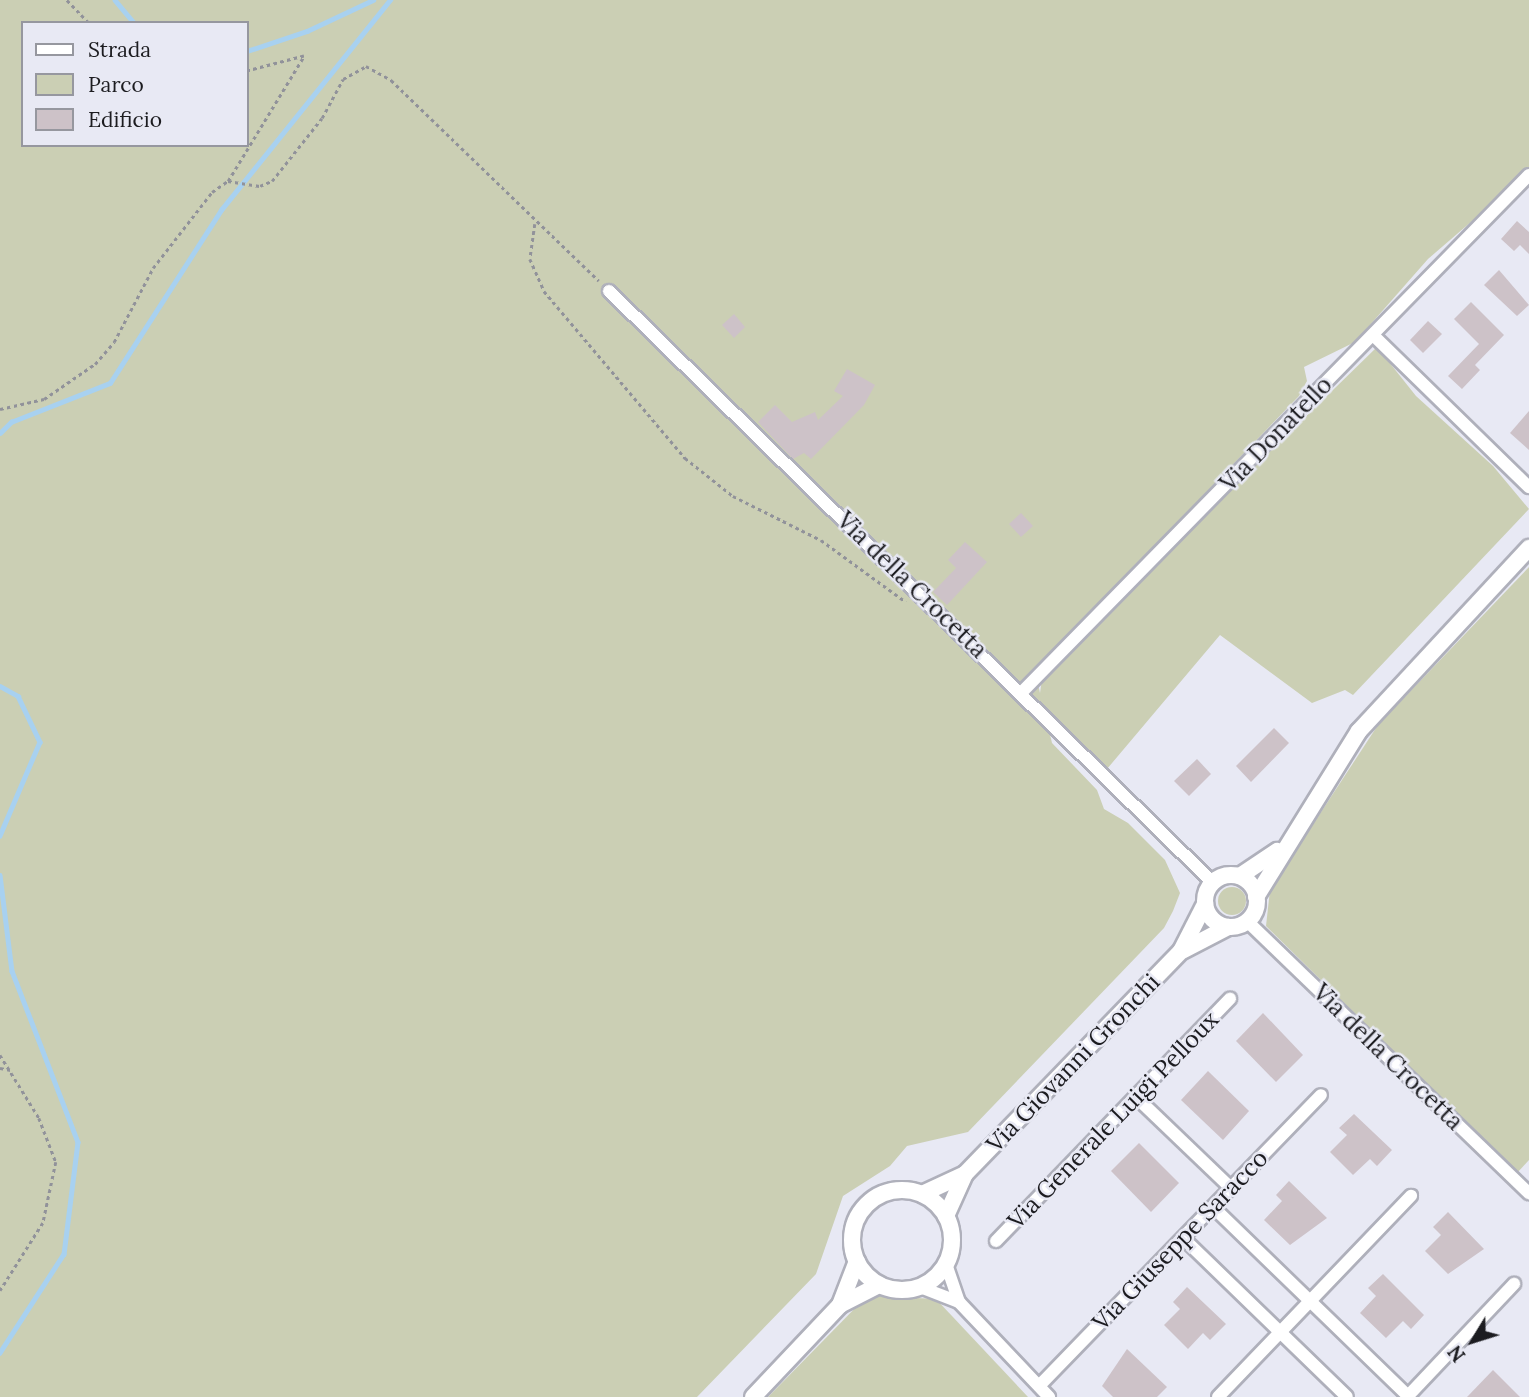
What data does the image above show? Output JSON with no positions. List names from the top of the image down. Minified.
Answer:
{"streets":{"street":["Via Donatello","Via della Crocetta","Via Giovanni Gronchi","Via Generale Luigi Pelloux","Via Giuseppe Saracco"]},"crossings":[["Via Donatello","Via della Crocetta"],["Via della Crocetta","Via Giovanni Gronchi"]],"legend":["Strada","Parco","Edificio"],"north":"bottom left"}
